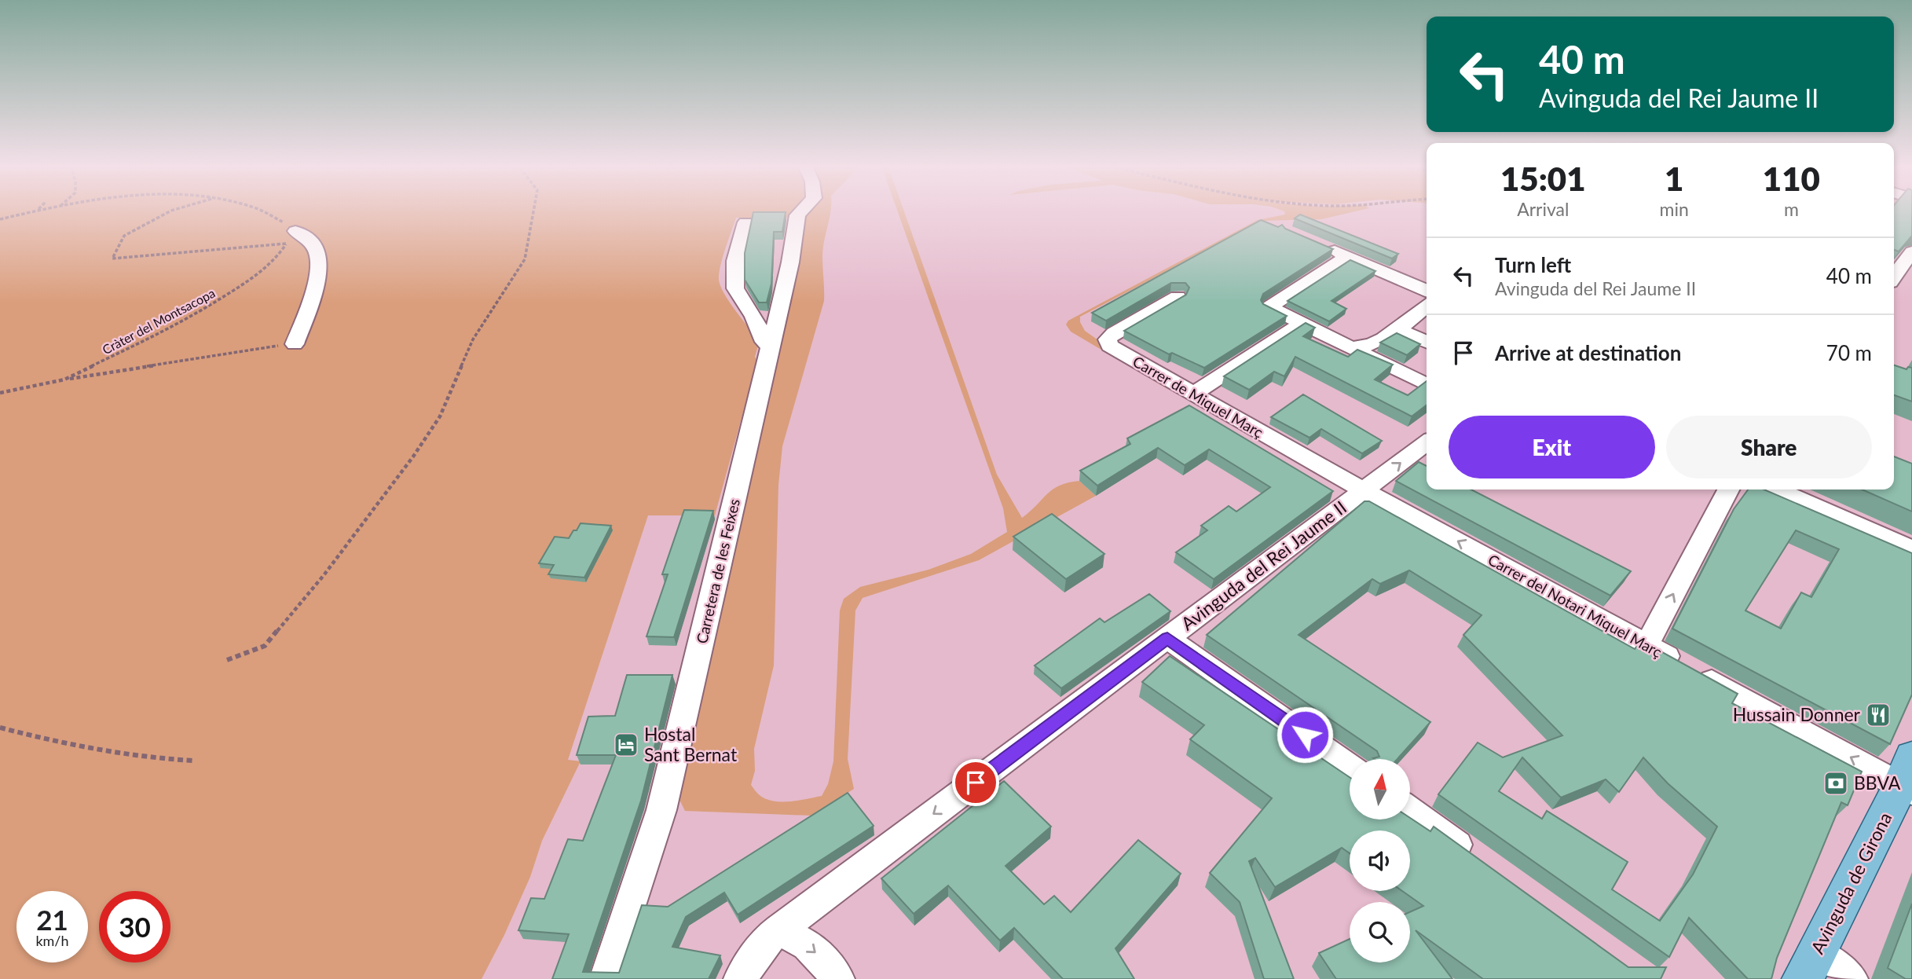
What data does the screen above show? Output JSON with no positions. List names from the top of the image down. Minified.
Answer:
{"streets":{"main road":["Avinguda de Girona"],"street":["Carrer de Miquel Març","Avinguda del Rei Jaume II","Carretera de les Feixes","Carrer del Notari Miquel Març"],"path":["Cràter del Montsacopa"]},"crossings":[["Carrer de Miquel Març","Avinguda del Rei Jaume II"],["Carrer de Miquel Març","Carrer del Notari Miquel Març"],["Avinguda del Rei Jaume II","Carrer del Notari Miquel Març"],["Carrer del Notari Miquel Març","Avinguda de Girona"]],"one_way":["Carrer del Notari Miquel Març"],"places":{"restaurant":["Hussain Donner"],"hotel":["Hostal Sant Bernat"],"bank":["BBVA"]},"north":"top","page":{"turn":["40 m","Avinguda del Rei Jaume II"],"eta":["15:01","Arrival","1","min","110","m"],"list":[{"name":"Turn left","note":"Avinguda del Rei Jaume II","value":"40 m"},{"name":"Arrive at destination","value":"70 m"}],"buttons":["Exit","Share"],"speed":"21 km/h","limit":"30"}}
